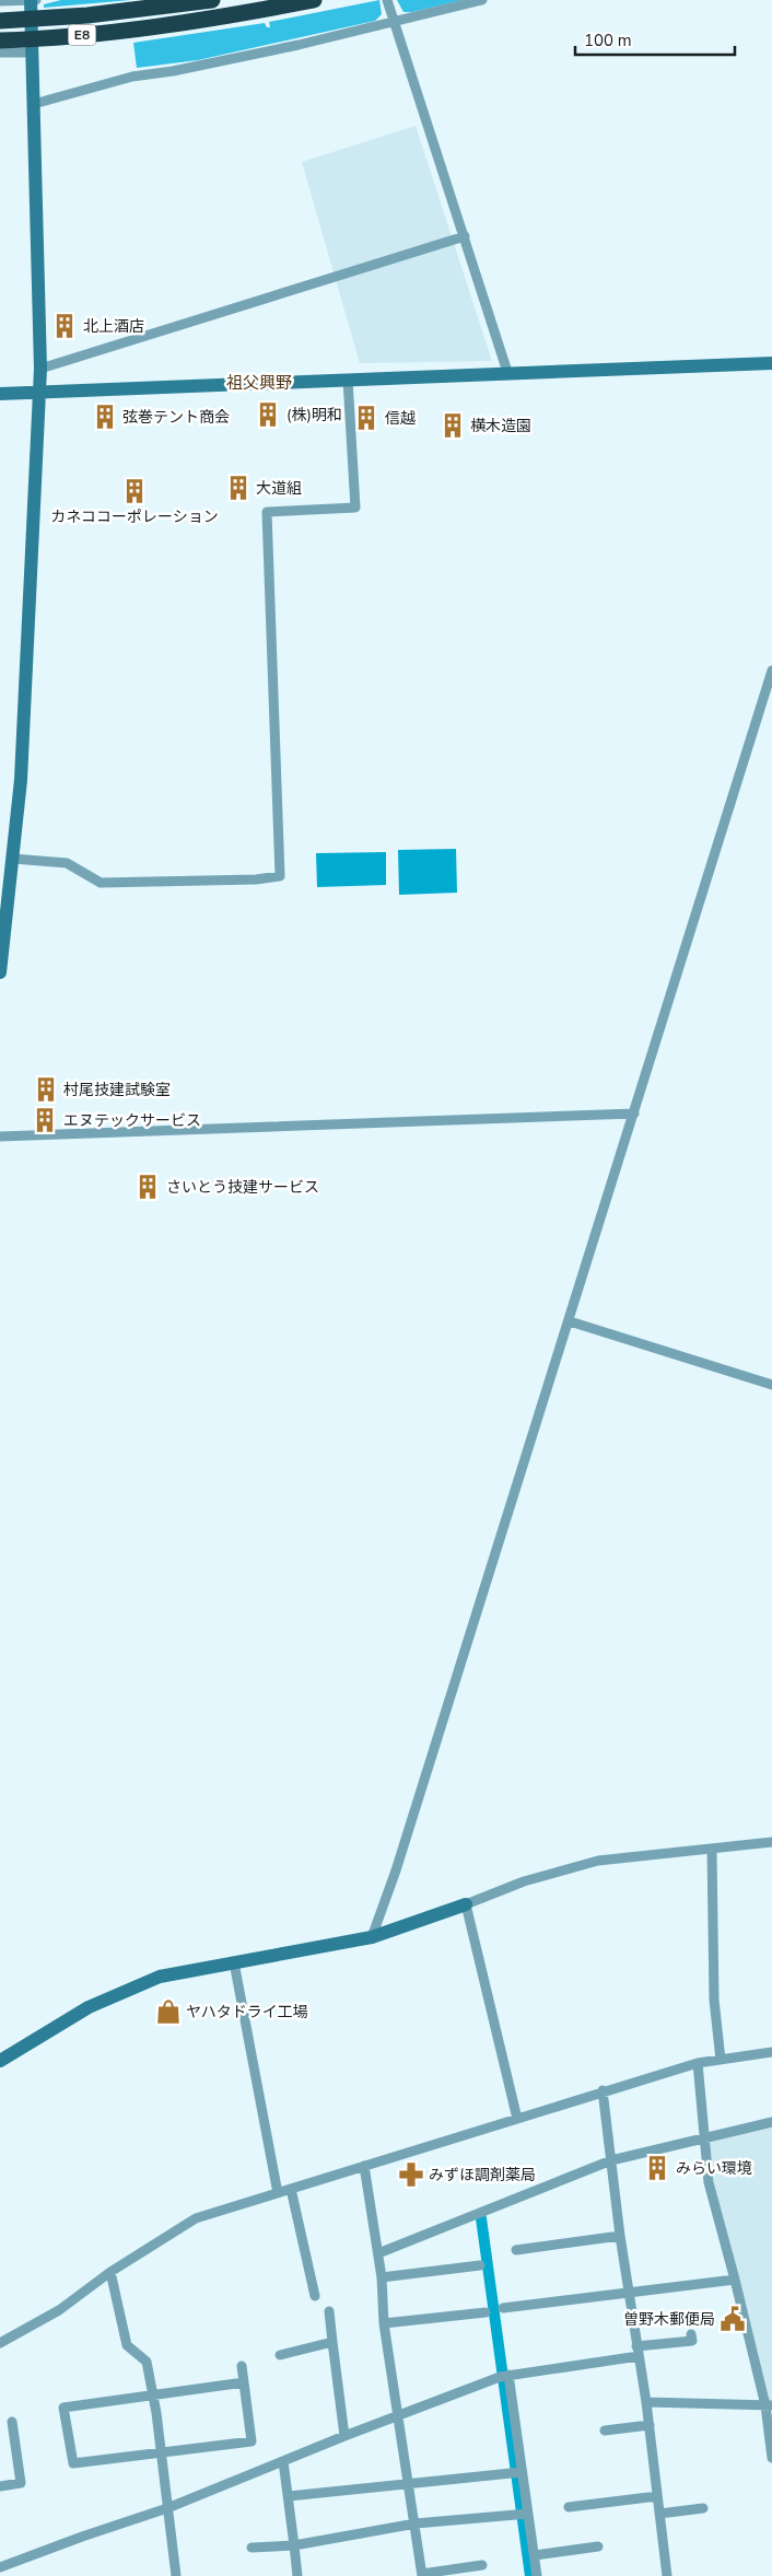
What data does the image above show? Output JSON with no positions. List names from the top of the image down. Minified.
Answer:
{"streets":{"highway":["E8"]},"districts":["祖父興野"],"places":{"building":["北上酒店","(株)明和","弦巻テント商会","信越","横木造園","大道組","カネココーポレーション","村尾技建試験室","エヌテックサービス","さいとう技建サービス","みらい環境"],"shop":["ヤハタドライ工場"],"pharmacy":["みずほ調剤薬局"],"public building":["曽野木郵便局"]},"scale_bar":"100 m"}
